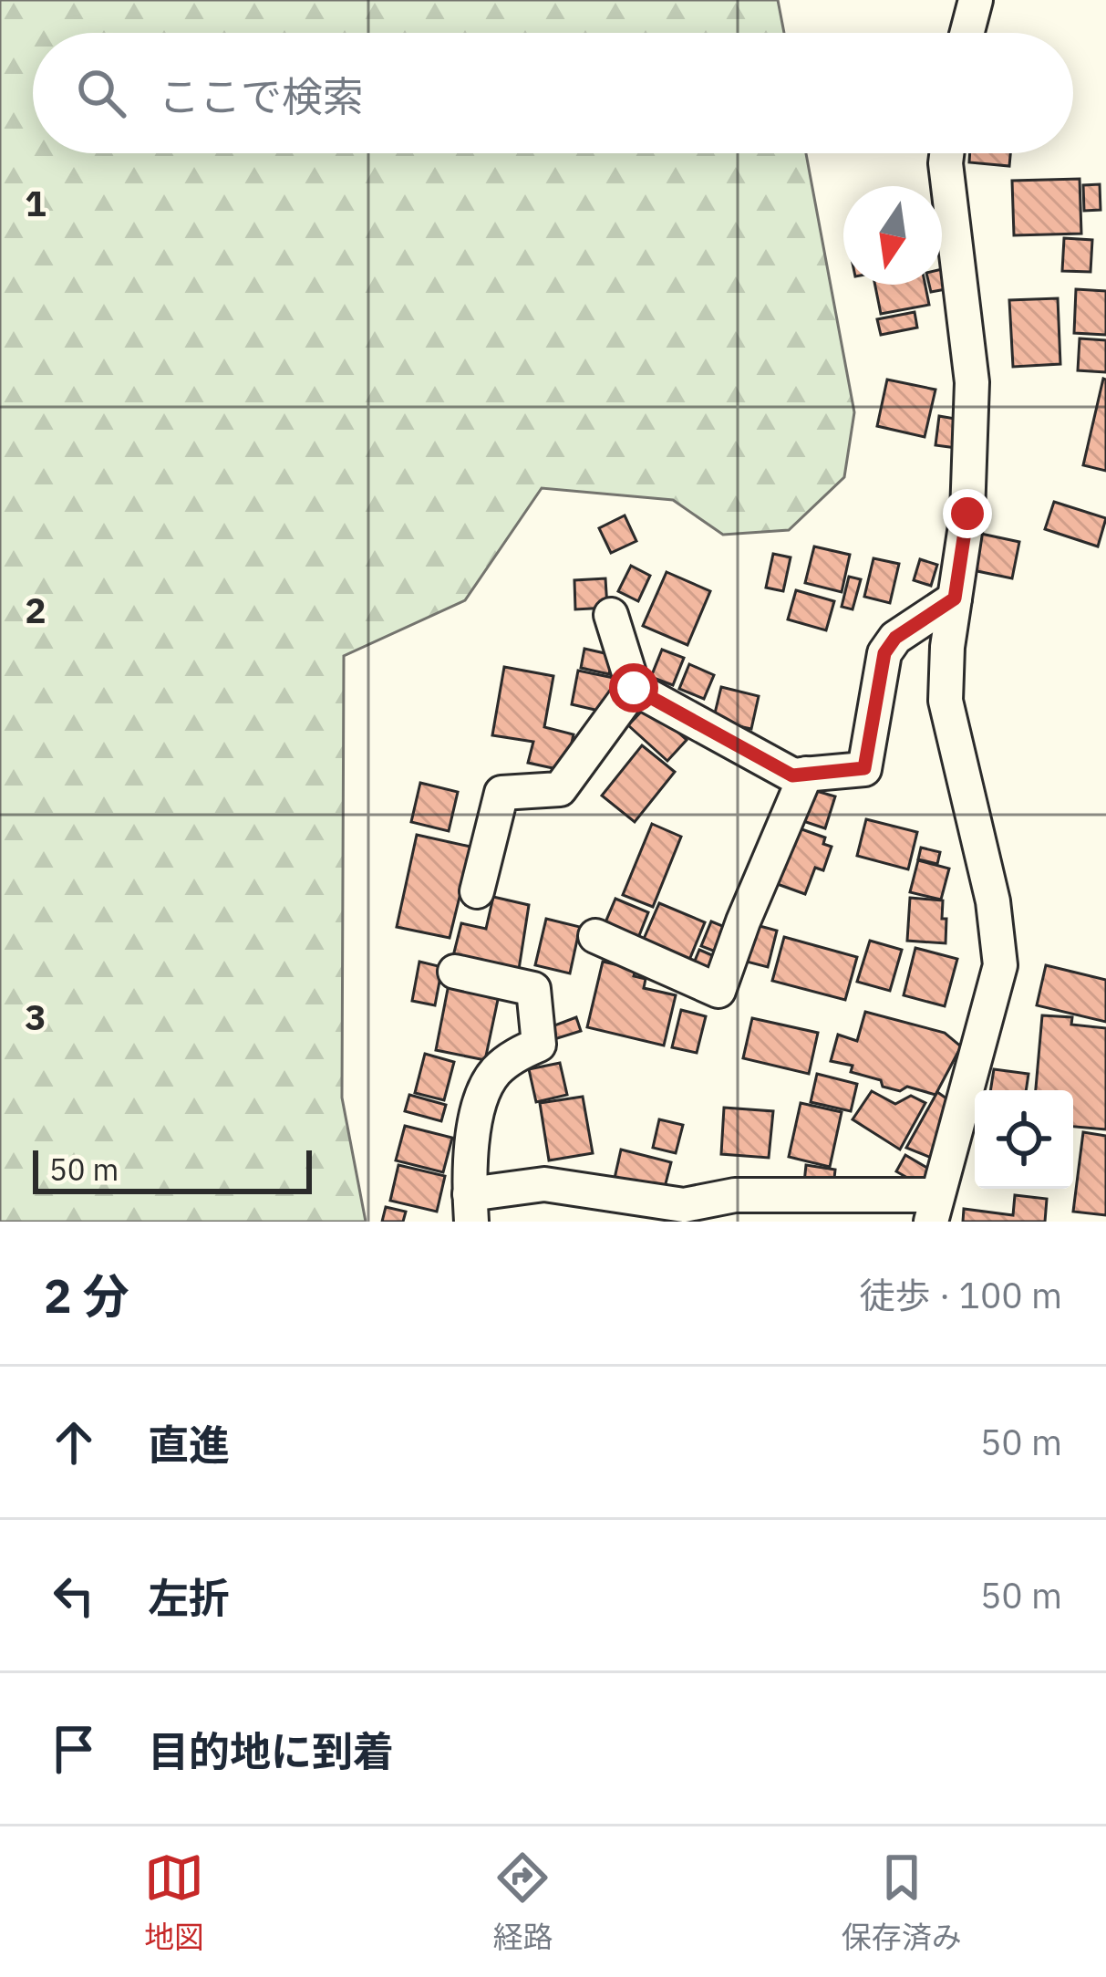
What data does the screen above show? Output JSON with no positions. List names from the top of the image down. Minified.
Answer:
{"scale_bar":"50 m","north":"bottom","page":{"search":"ここで検索","scale":"50 m","heading":["2 分","徒歩 · 100 m"],"list":[["直進","50 m"],["左折","50 m"],"目的地に到着"],"nav":["地図","経路","保存済み"]},"grid":{"rows":["1","2","3"]}}
